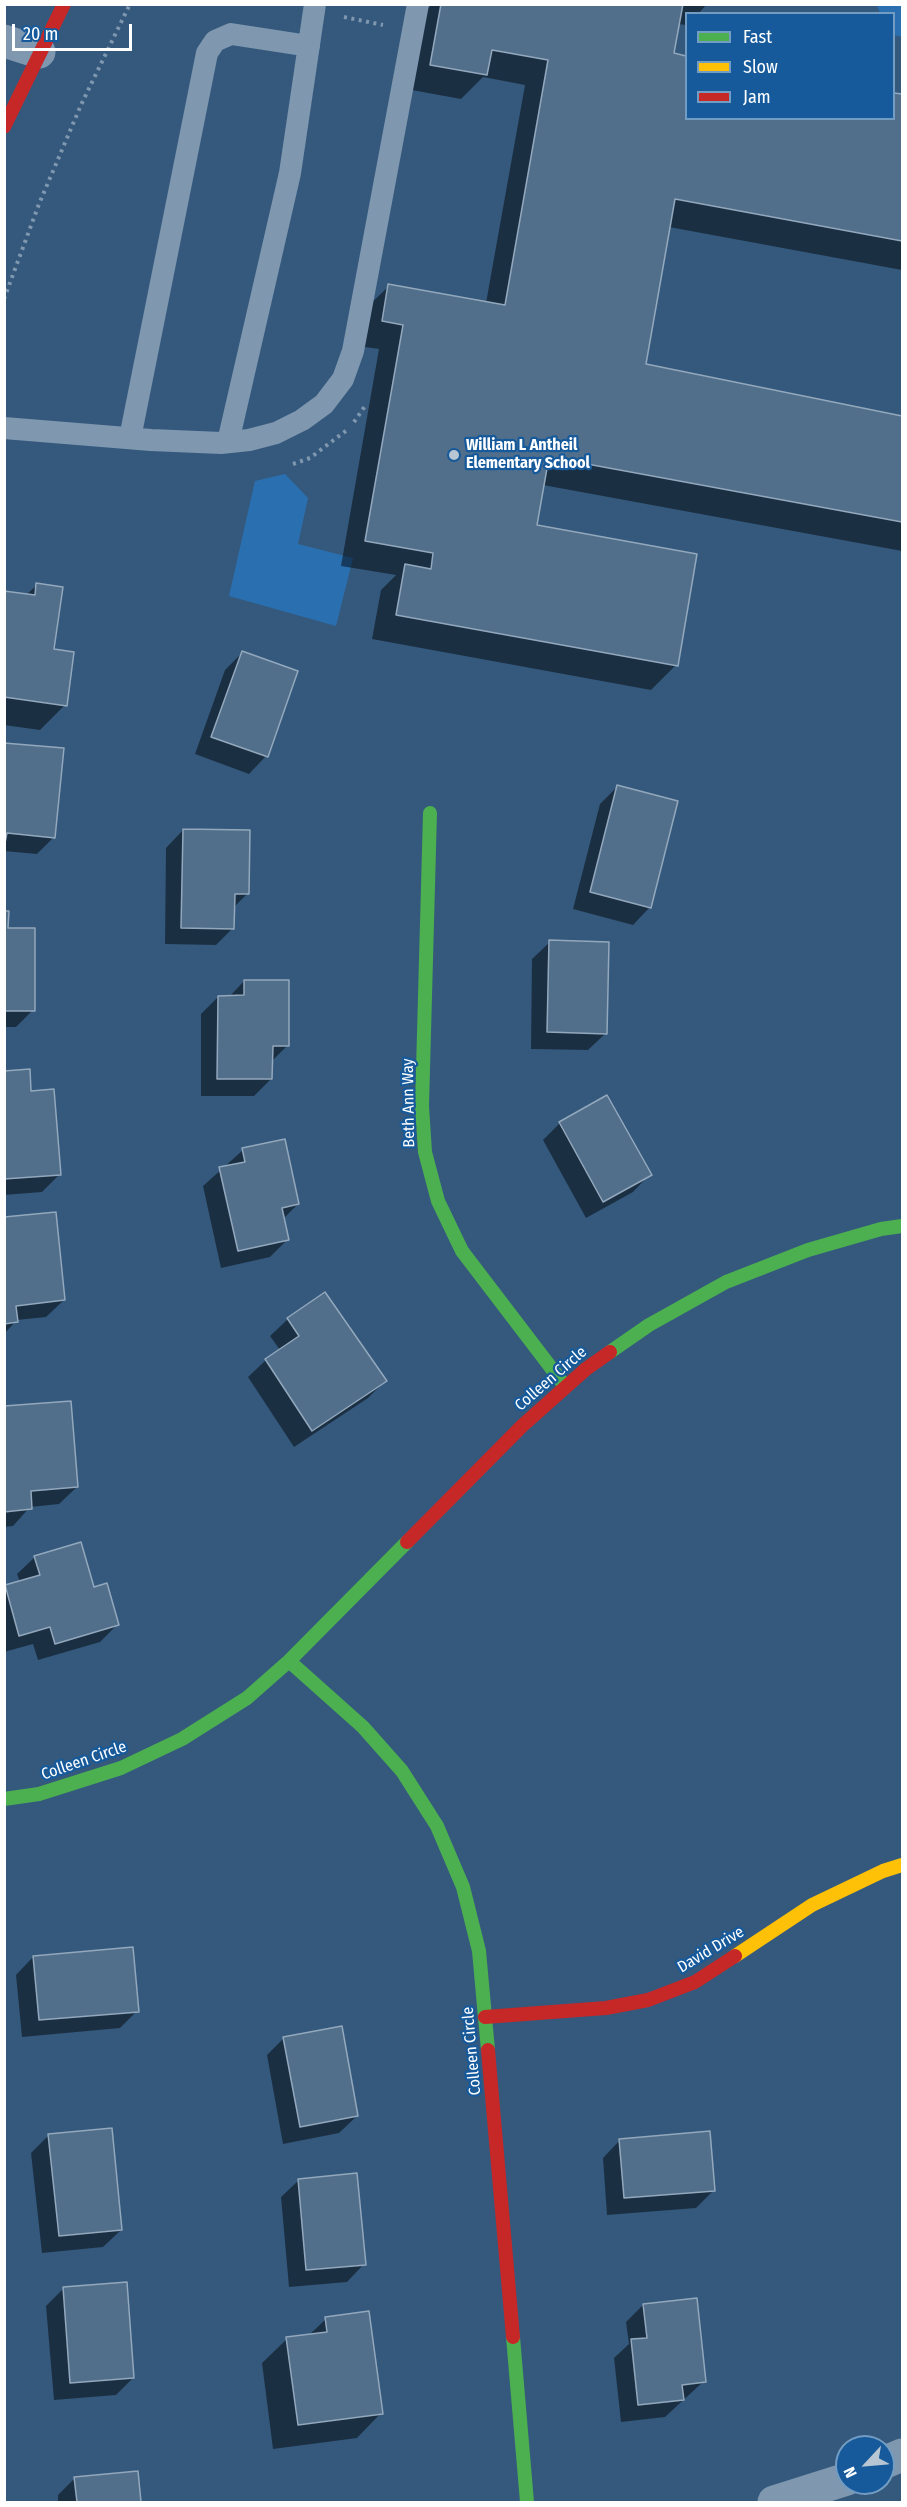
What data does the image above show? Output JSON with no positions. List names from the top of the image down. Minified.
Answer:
{"streets":{"street":["Beth Ann Way","Colleen Circle","David Drive"]},"crossings":[["Beth Ann Way","Colleen Circle"],["Colleen Circle","David Drive"]],"places":["William L Antheil Elementary School"],"legend":["Fast","Slow","Jam"],"scale_bar":"20 m","north":"bottom left"}
